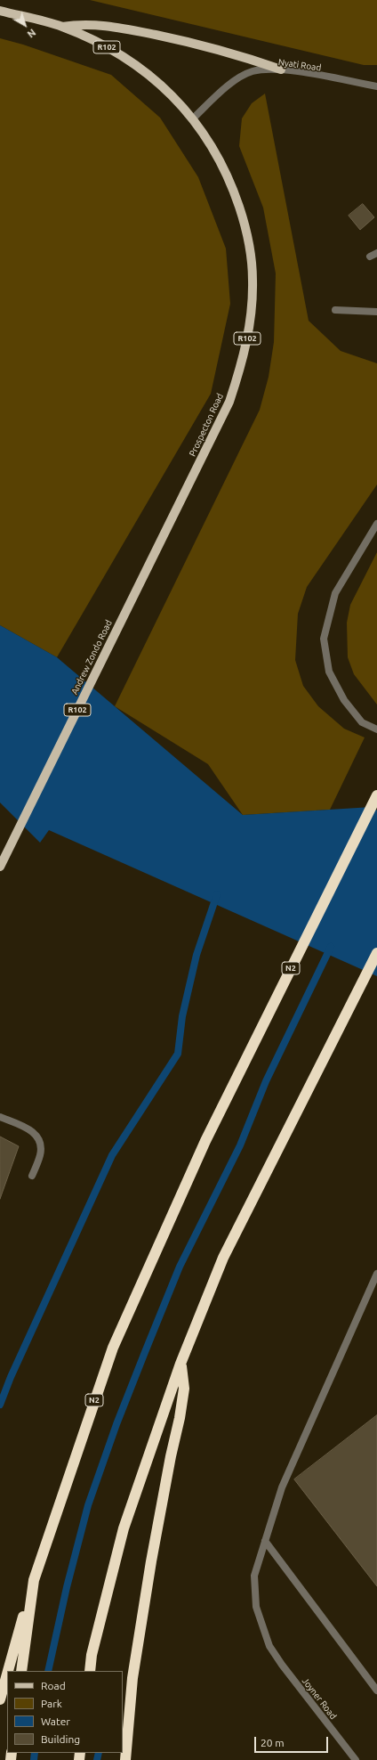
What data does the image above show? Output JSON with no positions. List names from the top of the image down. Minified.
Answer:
{"streets":{"highway":["N2"],"main road":["R102","Prospecton Road","Andrew Zondo Road"],"lane":["Nyati Road","Joyner Road"]},"crossings":[["R102","Nyati Road"],["R102","Prospecton Road"],["Nyati Road","Prospecton Road"],["Prospecton Road","Andrew Zondo Road"]],"legend":["Road","Park","Water","Building"],"scale_bar":"20 m","north":"bottom right"}
